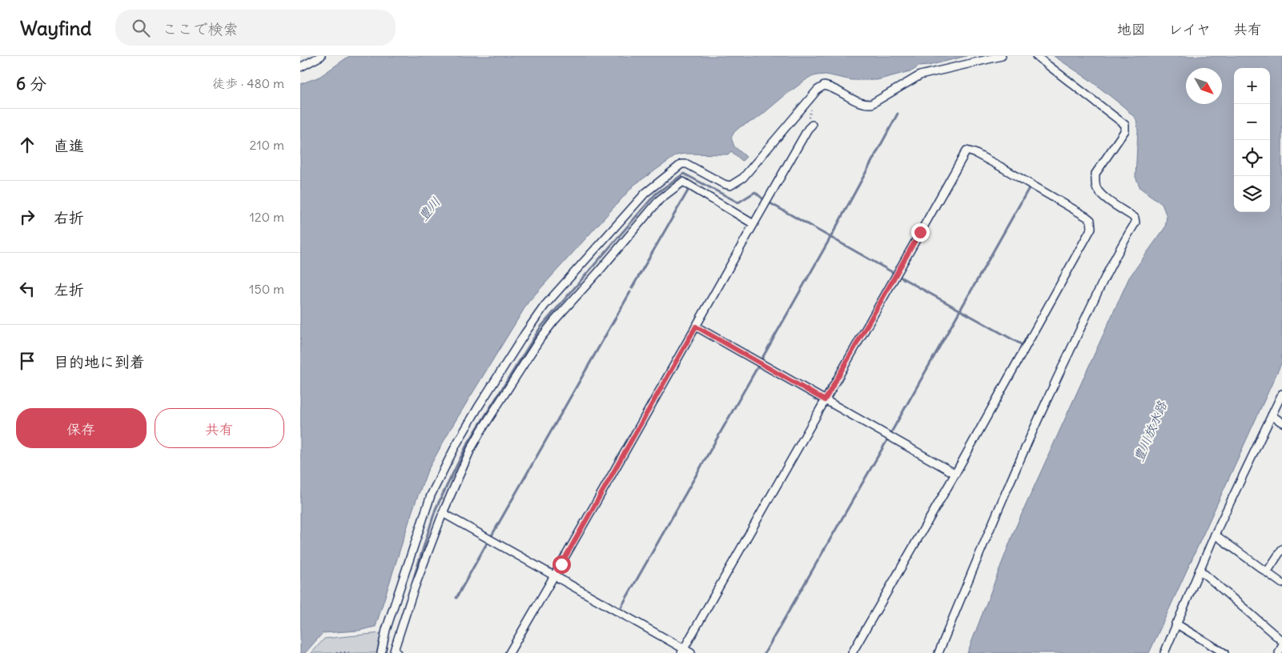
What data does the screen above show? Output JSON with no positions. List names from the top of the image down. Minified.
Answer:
{"water":["豊川","豊川放水路"],"north":"bottom right","page":{"header":"Wayfind","search":"ここで検索","nav":["地図","レイヤ","共有"],"heading":["6 分","徒歩 · 480 m"],"map_buttons":["+","−"],"list":[["直進","210 m"],["右折","120 m"],["左折","150 m"],"目的地に到着"],"buttons":["保存","共有"]}}
